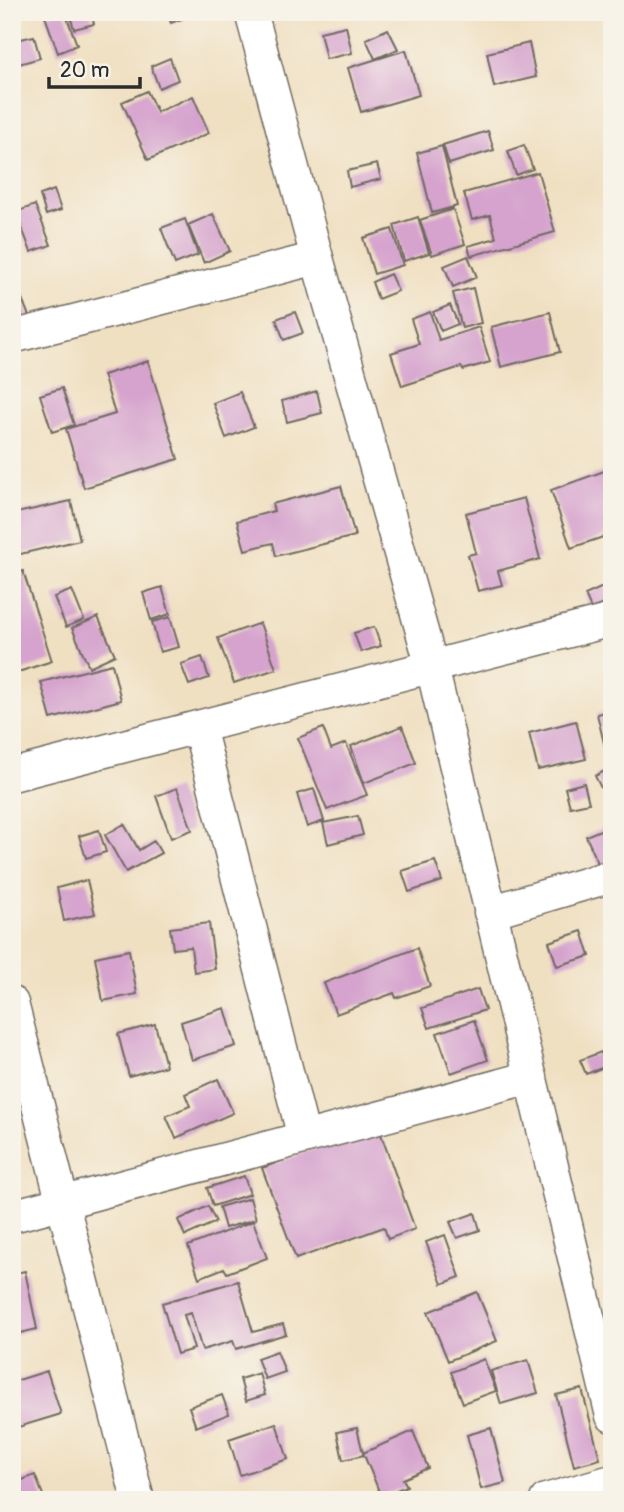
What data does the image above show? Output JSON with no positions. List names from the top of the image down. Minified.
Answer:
{"scale_bar":"20 m"}
